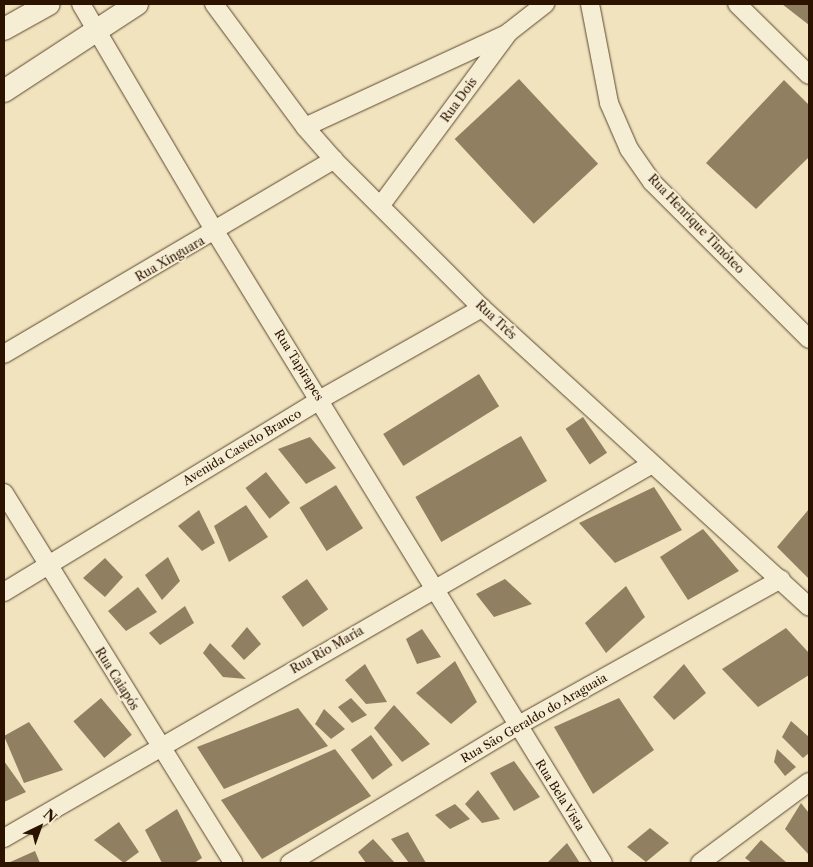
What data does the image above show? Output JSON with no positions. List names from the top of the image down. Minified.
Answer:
{"streets":{"street":["Rua Dois","Rua Henrique Timóteo","Rua Xinguara","Rua Três","Rua Tapirapes","Avenida Castelo Branco","Rua Rio Maria","Rua Caiapós","Rua São Geraldo do Araguaia","Rua Bela Vista"]},"crossings":[["Rua Dois","Rua Três"],["Rua Xinguara","Rua Três"],["Rua Xinguara","Rua Tapirapes"],["Rua Três","Avenida Castelo Branco"],["Rua Três","Rua Rio Maria"],["Rua Três","Rua São Geraldo do Araguaia"],["Rua Tapirapes","Avenida Castelo Branco"],["Rua Tapirapes","Rua Rio Maria"],["Rua Tapirapes","Rua São Geraldo do Araguaia"],["Rua Tapirapes","Rua Bela Vista"],["Avenida Castelo Branco","Rua Caiapós"],["Rua Rio Maria","Rua Caiapós"],["Rua São Geraldo do Araguaia","Rua Bela Vista"]],"north":"top right"}
